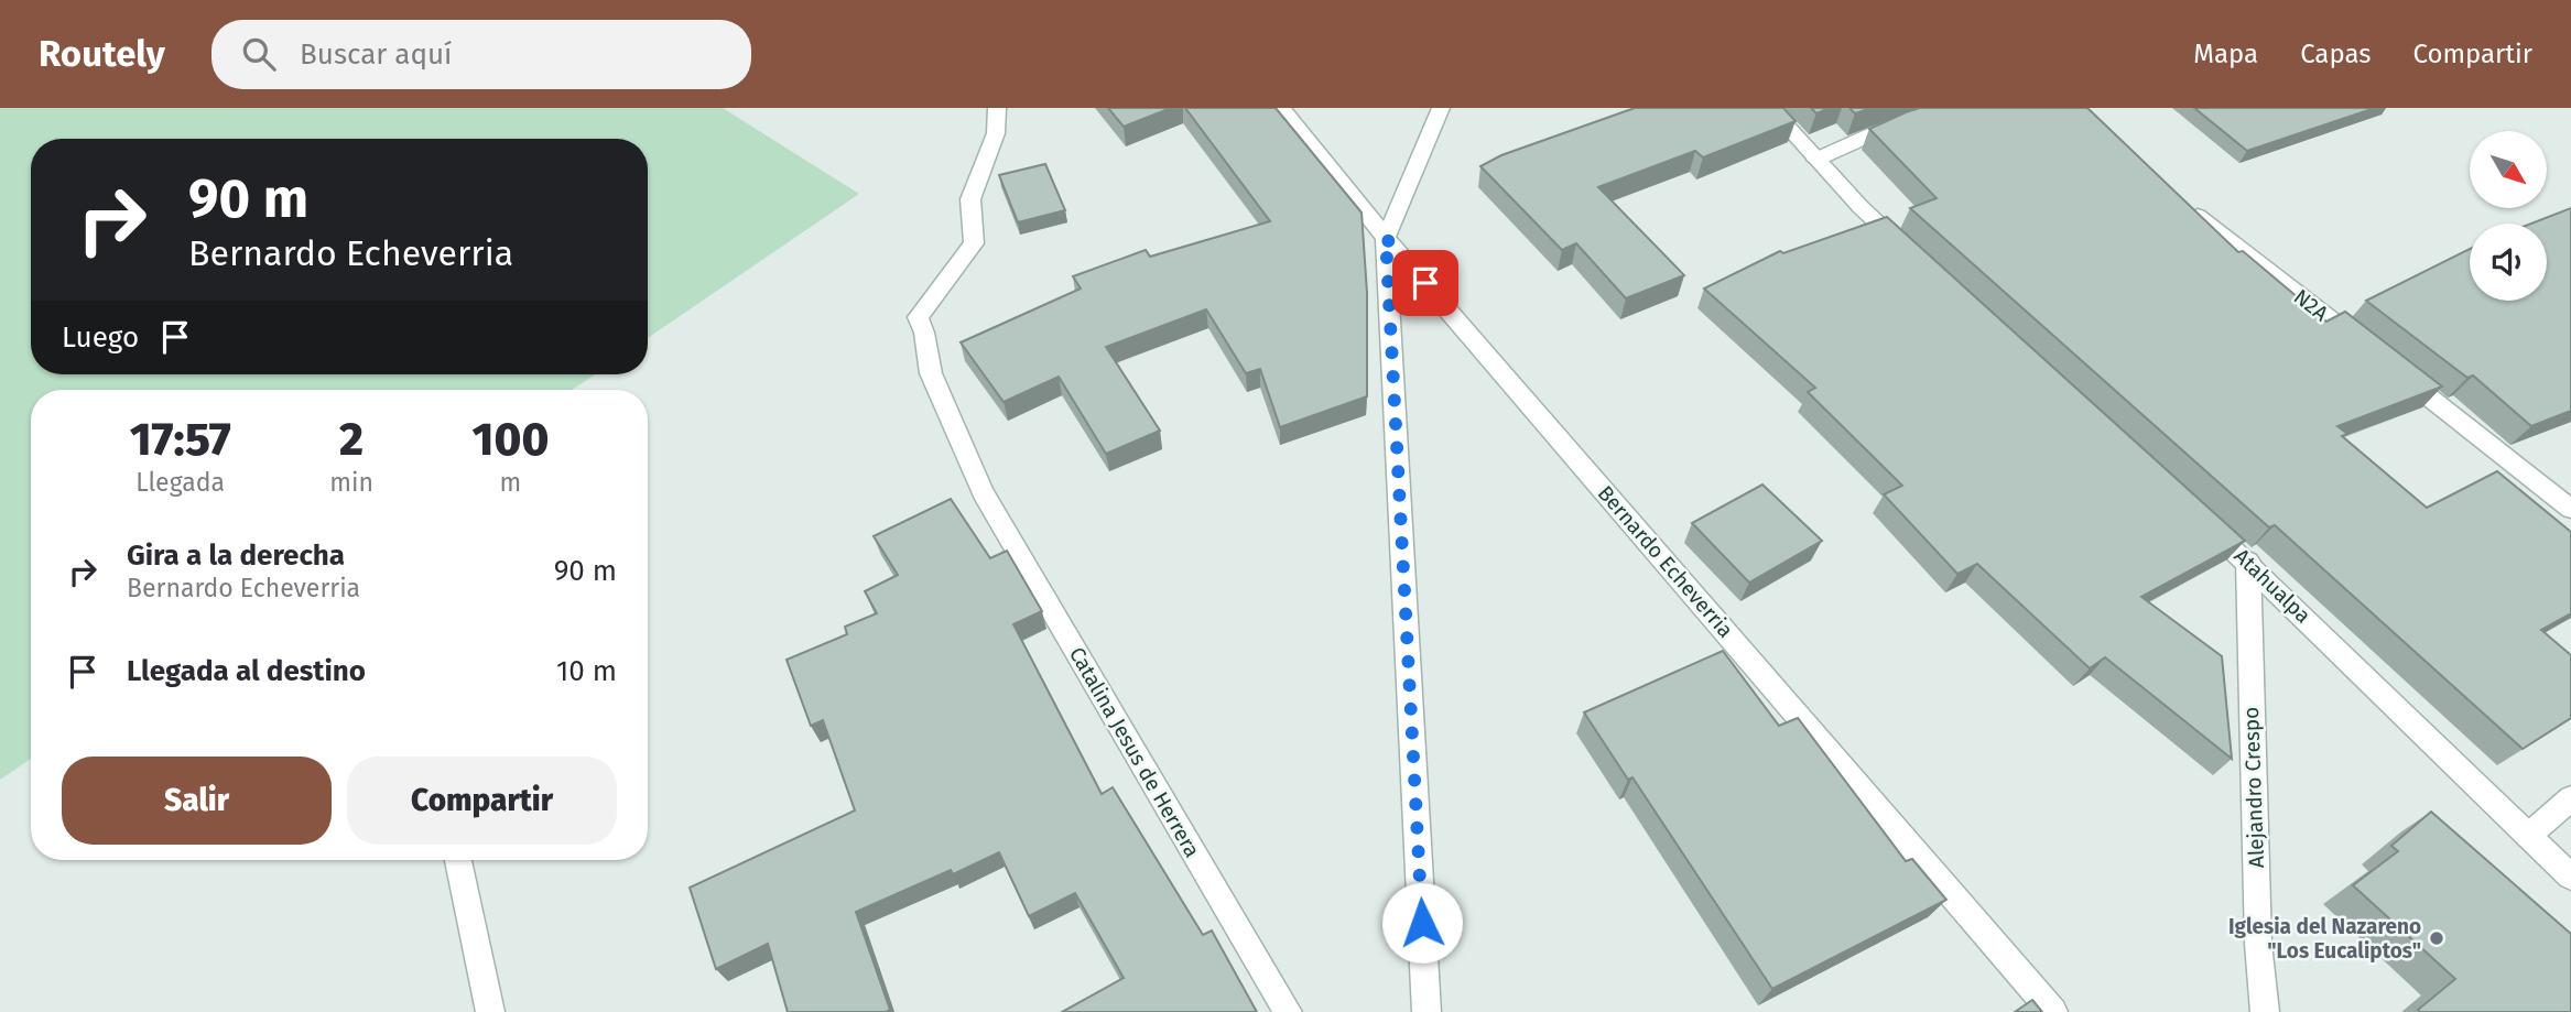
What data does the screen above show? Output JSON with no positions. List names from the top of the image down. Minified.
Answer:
{"streets":{"street":["N2A","Bernardo Echeverria","Atahualpa","Catalina Jesus de Herrera","Alejandro Crespo"]},"crossings":[["Atahualpa","Alejandro Crespo"]],"places":["Iglesia del Nazareno \"Los Eucaliptos\""],"north":"bottom right","page":{"header":"Routely","search":"Buscar aquí","nav":["Mapa","Capas","Compartir"],"turn":["90 m","Bernardo Echeverria"],"then":"Luego","eta":["17:57","Llegada","2","min","100","m"],"list":[{"name":"Gira a la derecha","note":"Bernardo Echeverria","value":"90 m"},{"name":"Llegada al destino","value":"10 m"}],"buttons":["Salir","Compartir"]}}
